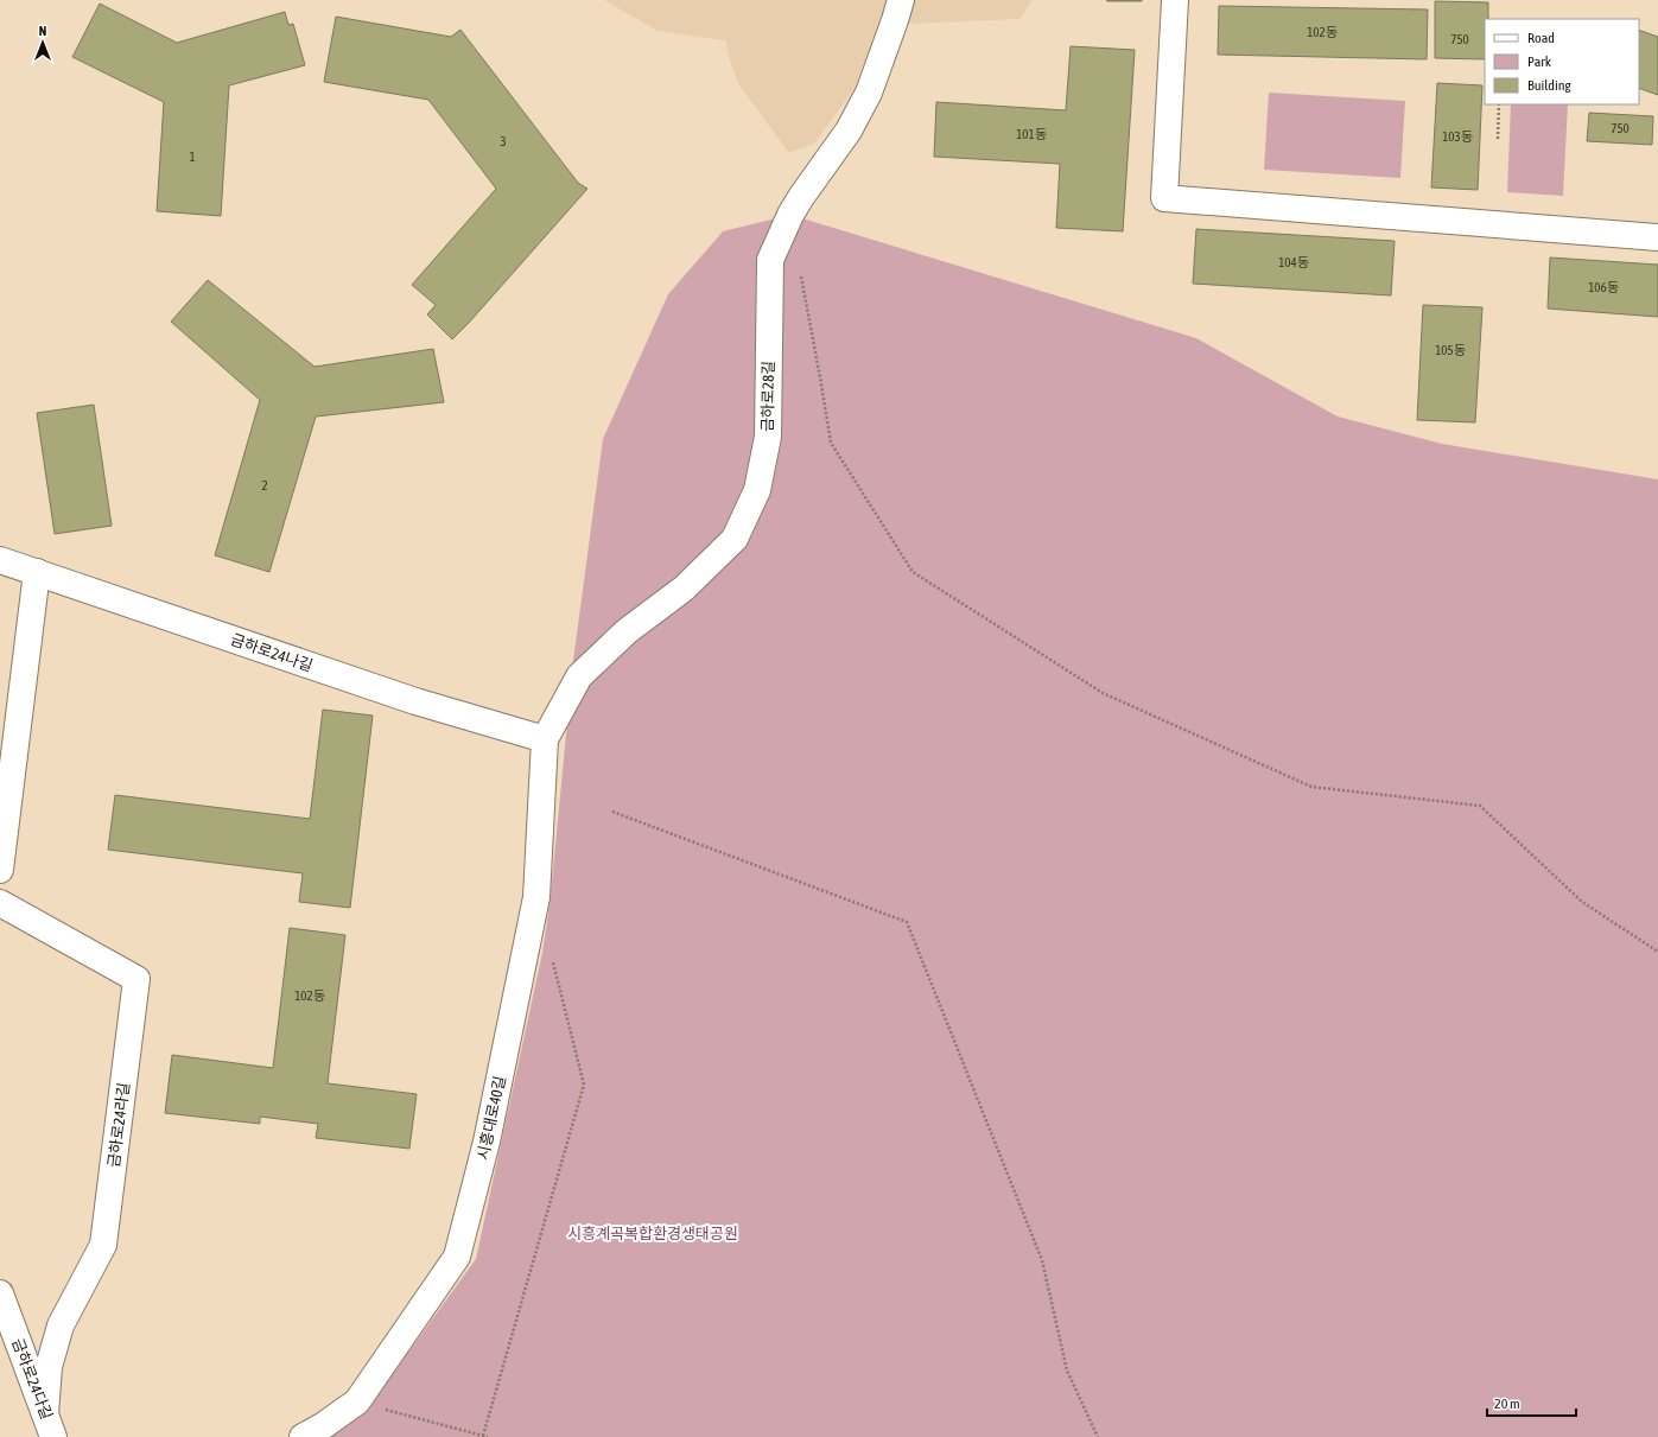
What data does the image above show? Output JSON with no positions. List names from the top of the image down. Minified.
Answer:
{"streets":{"street":["금하로28길","금하로24나길","시흥대로40길","금하로24라길","금하로24다길"]},"crossings":[["금하로28길","금하로24나길"],["금하로28길","시흥대로40길"],["금하로24나길","시흥대로40길"],["금하로24라길","금하로24다길"]],"parks":["시흥계곡복합환경생태공원"],"house_numbers":["102동","750","750","101동","103동","3","1","104동","106동","105동","2","102동"],"legend":["Road","Park","Building"],"scale_bar":"20 m","north":"top"}
